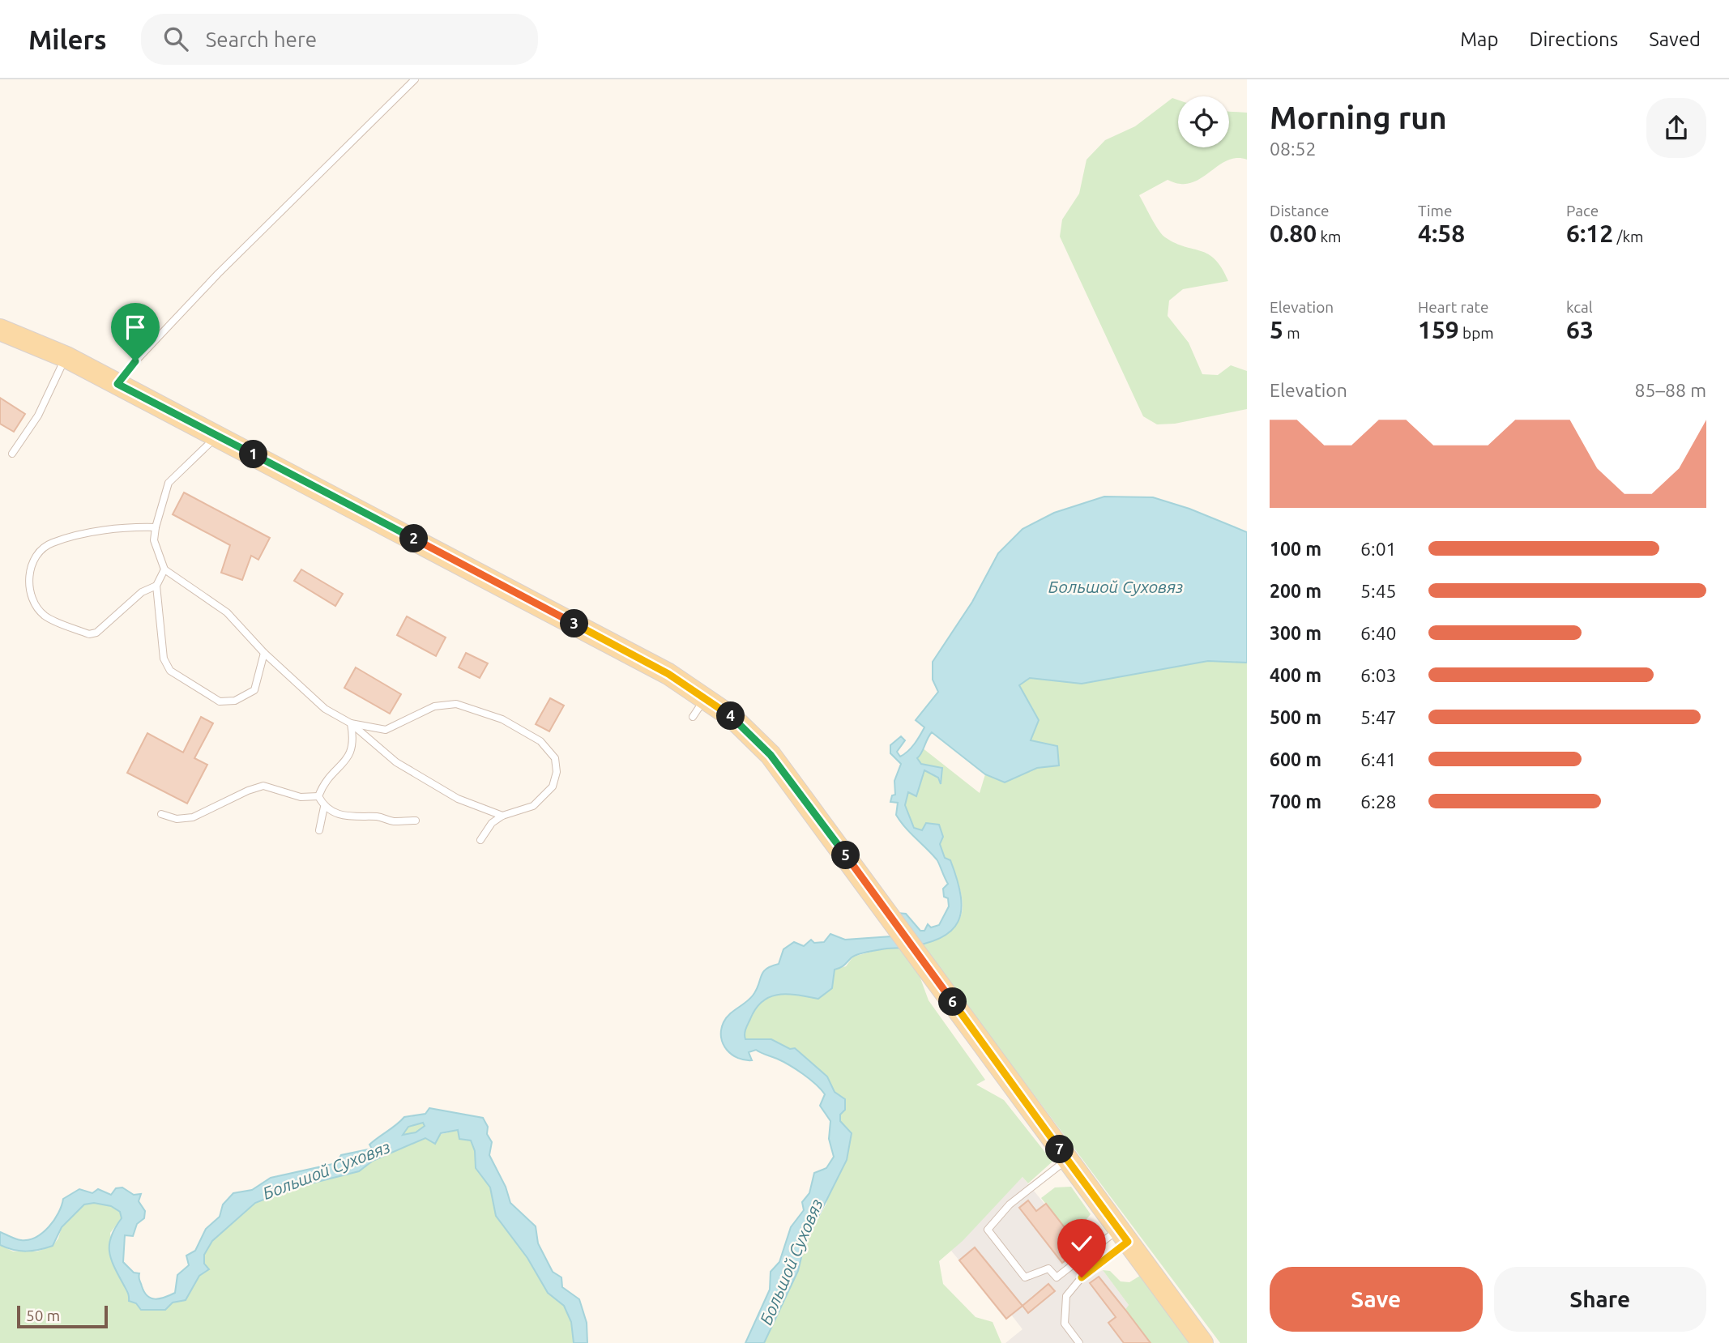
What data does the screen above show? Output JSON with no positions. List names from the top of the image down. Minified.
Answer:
{"water":["Большой Суховяз"],"scale_bar":"50 m","page":{"header":"Milers","search":"Search here","nav":["Map","Directions","Saved"],"heading":["Morning run","08:52"],"stats":[["Distance","0.80 km"],["Time","4:58"],["Pace","6:12 /km"],["Elevation","5 m"],["Heart rate","159 bpm"],["kcal","63"]],"chart":["Elevation","85–88 m"],"pins":["1","2","3","4","5","6","7"],"list":[{"name":"100 m","note":"6:01"},{"name":"200 m","note":"5:45"},{"name":"300 m","note":"6:40"},{"name":"400 m","note":"6:03"},{"name":"500 m","note":"5:47"},{"name":"600 m","note":"6:41"},{"name":"700 m","note":"6:28"}],"buttons":["Save","Share"],"scale":"50 m"}}
